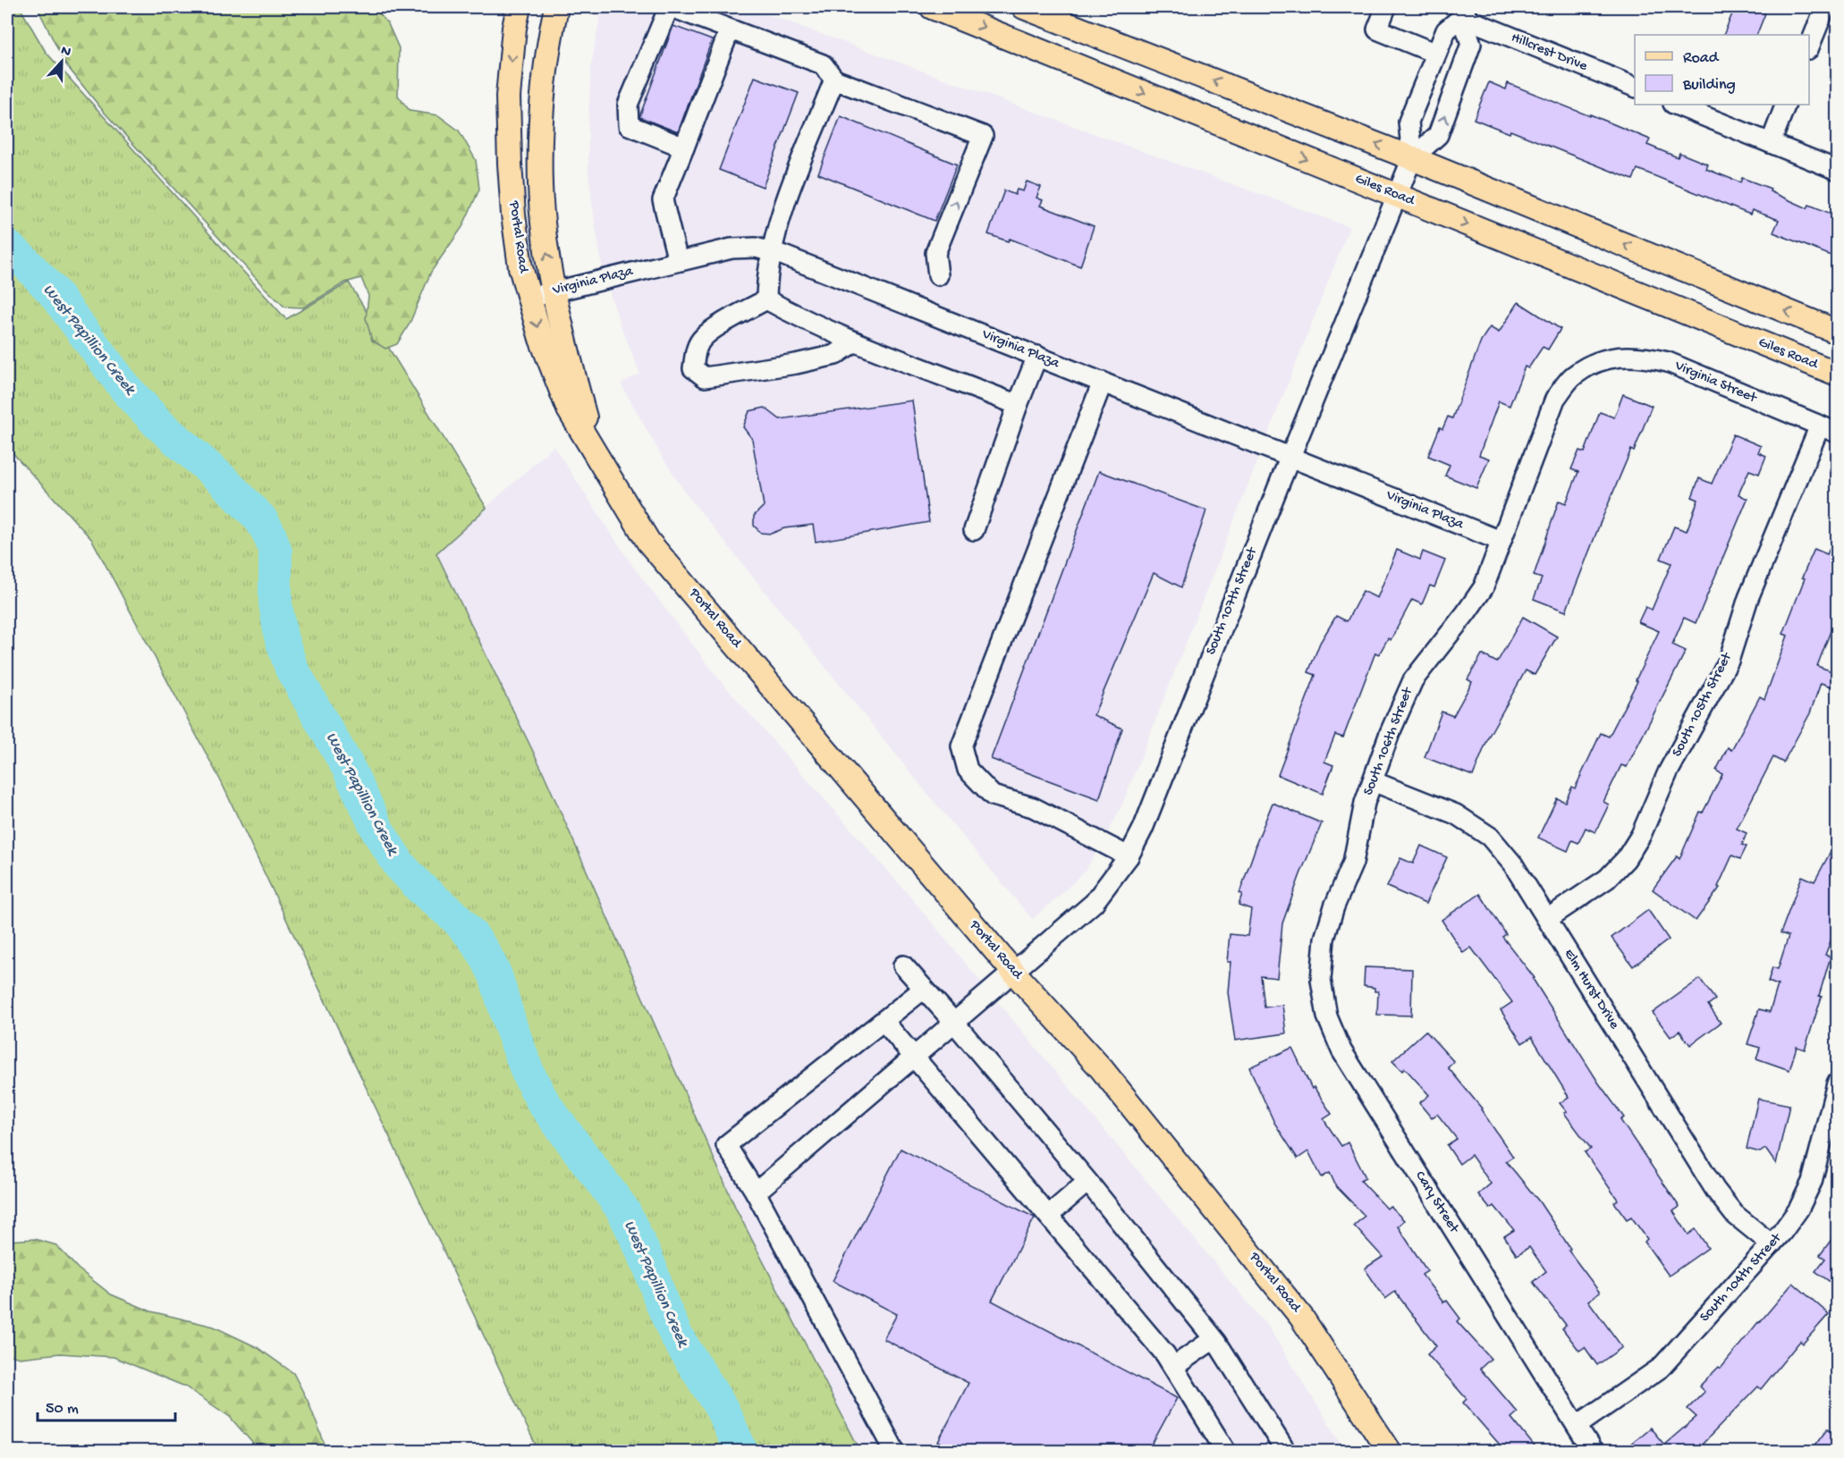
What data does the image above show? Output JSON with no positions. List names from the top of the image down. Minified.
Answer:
{"streets":{"main road":["Giles Road","Portal Road"],"street":["Hillcrest Drive","Virginia Plaza","Virginia Street","South 107th Street","South 105th Street","South 106th Street","Elm Hurst Drive","Cary Street","South 104th Street"]},"crossings":[["Giles Road","South 107th Street"],["Portal Road","Virginia Plaza"],["Portal Road","South 107th Street"],["Virginia Plaza","South 107th Street"],["Virginia Plaza","South 106th Street"],["Virginia Street","South 105th Street"],["Virginia Street","South 106th Street"],["South 105th Street","Elm Hurst Drive"],["South 106th Street","Elm Hurst Drive"],["South 106th Street","Cary Street"],["Elm Hurst Drive","South 104th Street"],["Cary Street","South 104th Street"]],"water":["West Papillion Creek"],"legend":["Road","Building"],"scale_bar":"50 m","north":"top"}
